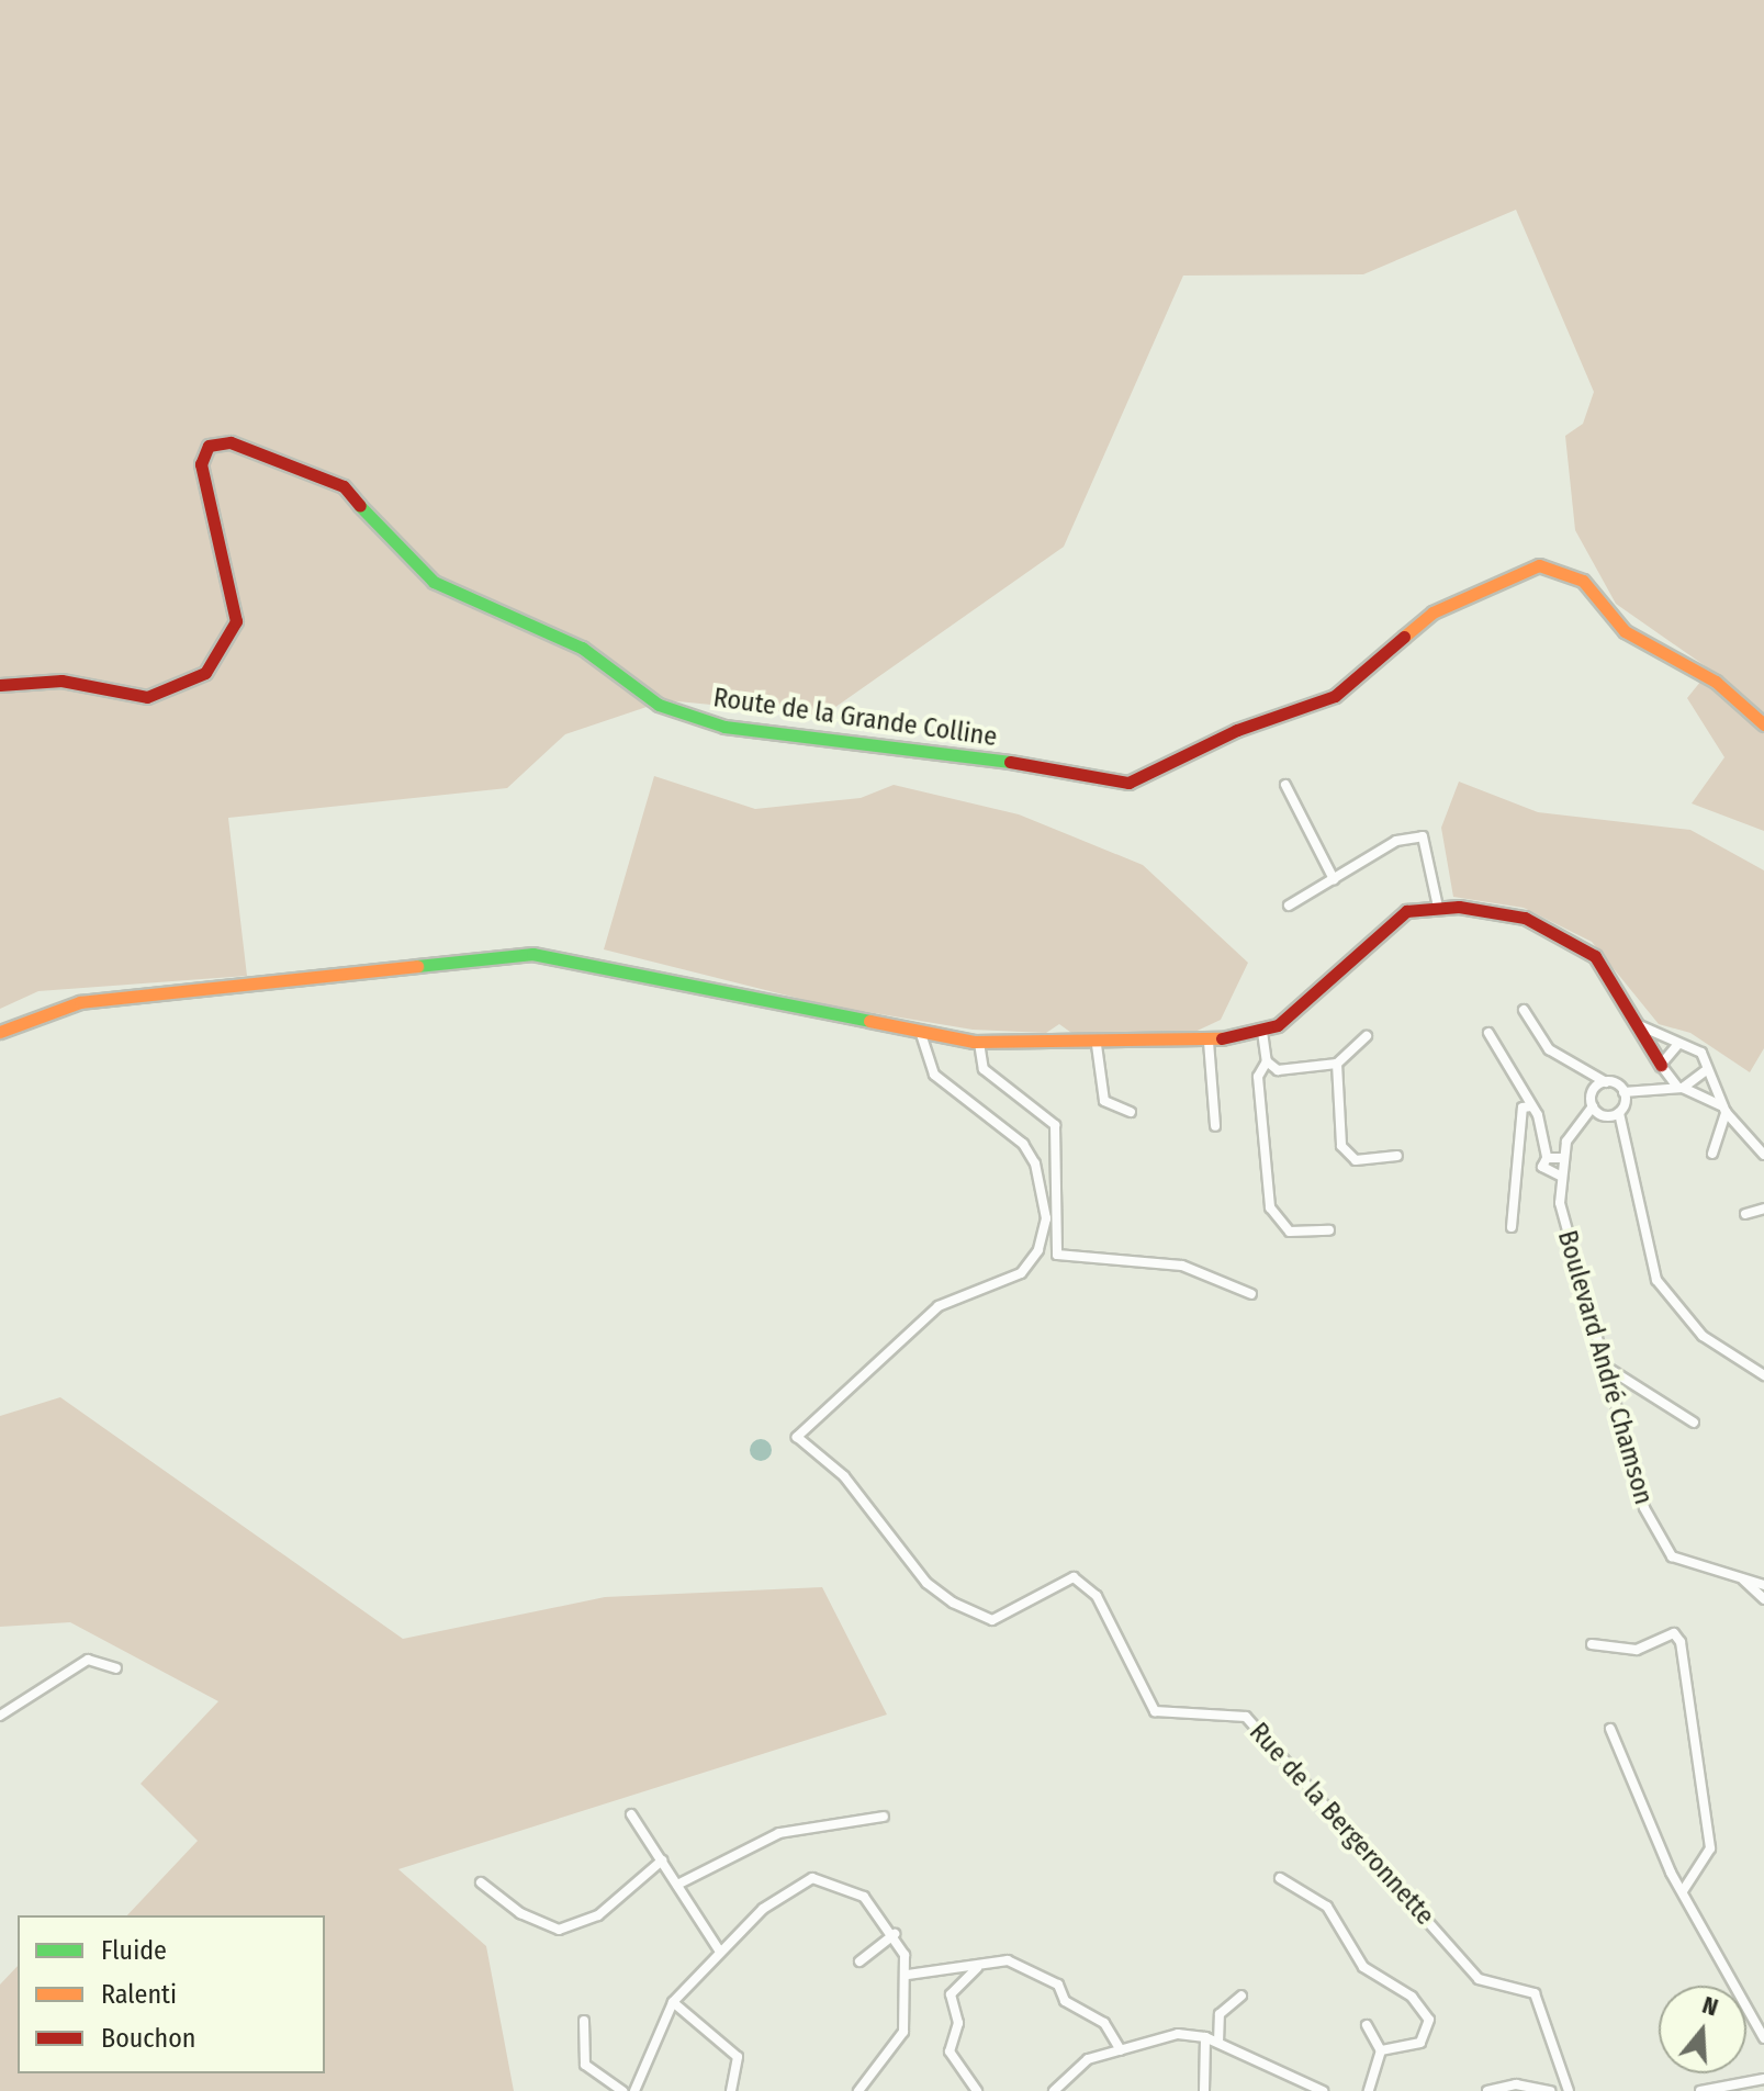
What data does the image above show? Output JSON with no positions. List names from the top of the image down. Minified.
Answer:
{"streets":{"street":["Route de la Grande Colline","Boulevard André Chamson","Rue de la Bergeronnette"]},"legend":["Fluide","Ralenti","Bouchon"],"north":"top"}
